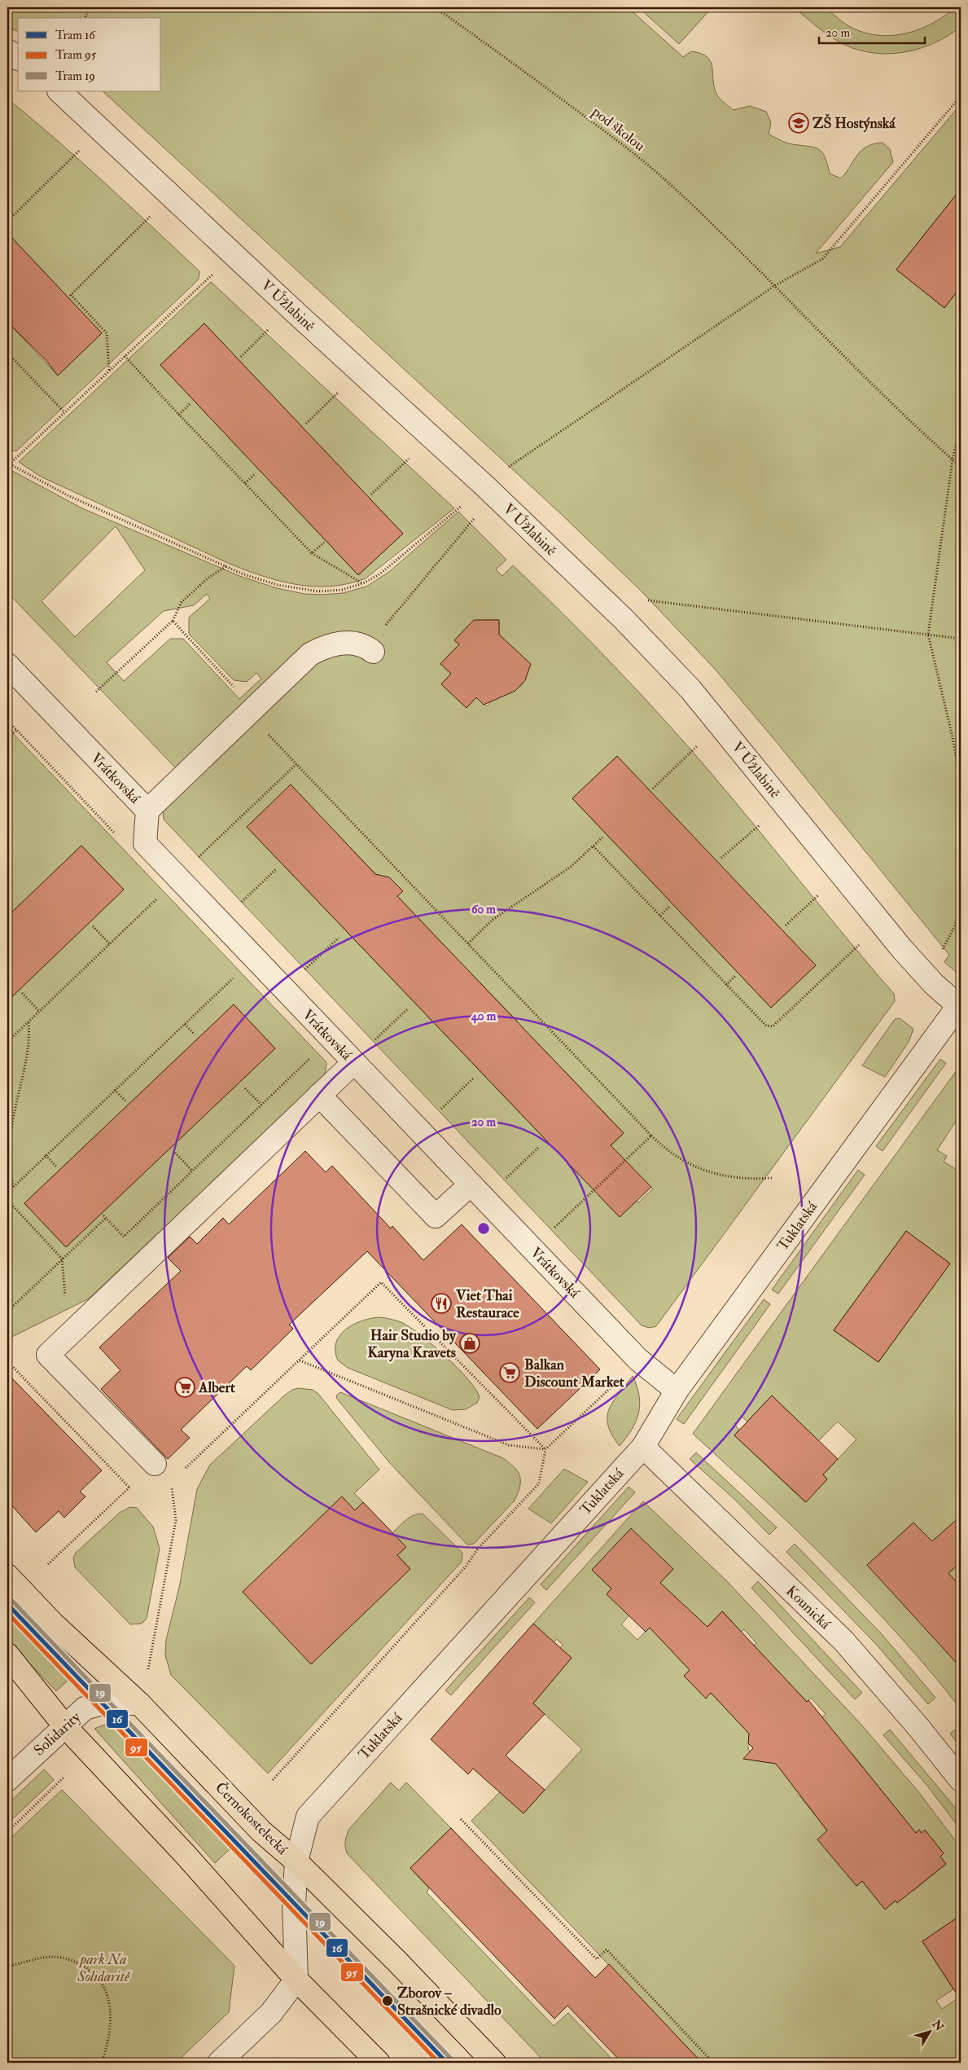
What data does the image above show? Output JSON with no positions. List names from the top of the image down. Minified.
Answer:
{"streets":{"main road":["Černokostelecká"],"street":["V Úžlabině","Vrátkovská","Tuklatská","Kounická","Solidarity"],"path":["pod školou"]},"crossings":[["V Úžlabině","Tuklatská"],["Vrátkovská","Tuklatská"],["Tuklatská","Kounická"],["Tuklatská","Černokostelecká"],["Solidarity","Černokostelecká"]],"parks":["park Na Solidaritě"],"places":{"school or university":["ZŠ Hostýnská"],"restaurant":["Viet Thai Restaurace"],"shop":["Hair Studio by Karyna Kravets"],"supermarket":["Balkan Discount Market","Albert"],"other":["Zborov – Strašnické divadlo"]},"lines":["tram line 19","tram line 16","tram line 95"],"legend":["Tram 16","Tram 95","Tram 19"],"scale_bar":"20 m","north":"top right","rings":["60 m","40 m","20 m"]}
